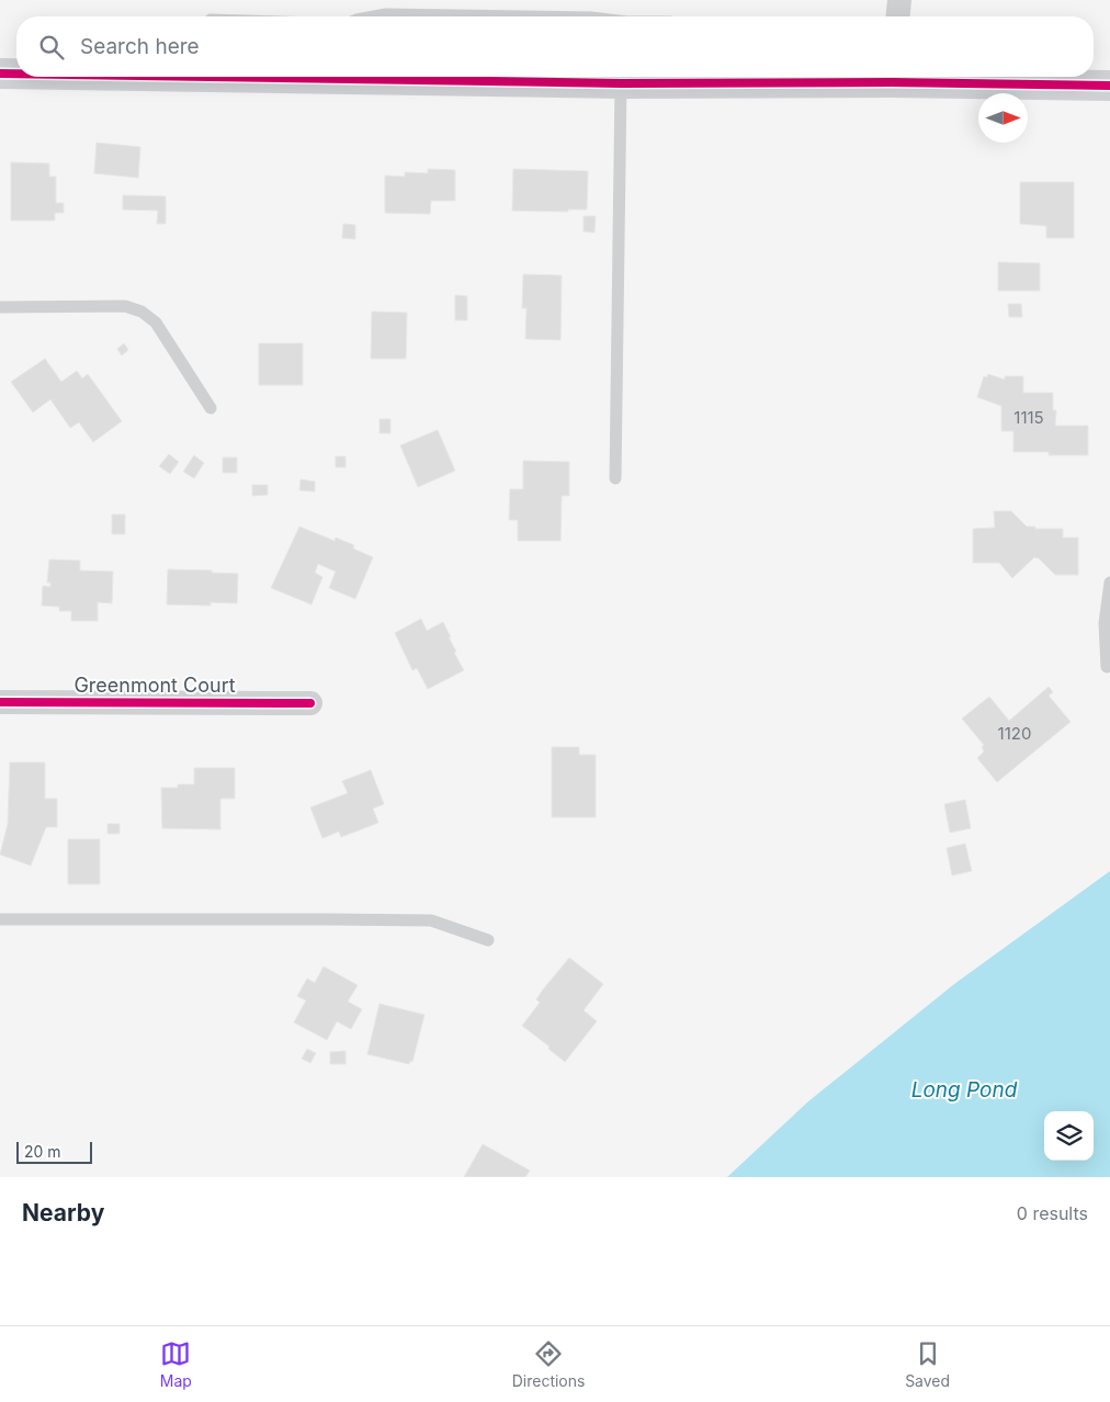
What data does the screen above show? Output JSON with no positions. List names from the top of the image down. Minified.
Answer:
{"streets":{"street":["Greenmont Court"]},"water":["Long Pond"],"house_numbers":["1115","1120"],"scale_bar":"20 m","north":"right","page":{"search":"Search here","scale":"20 m","heading":["Nearby","0 results"],"nav":["Map","Directions","Saved"]}}
